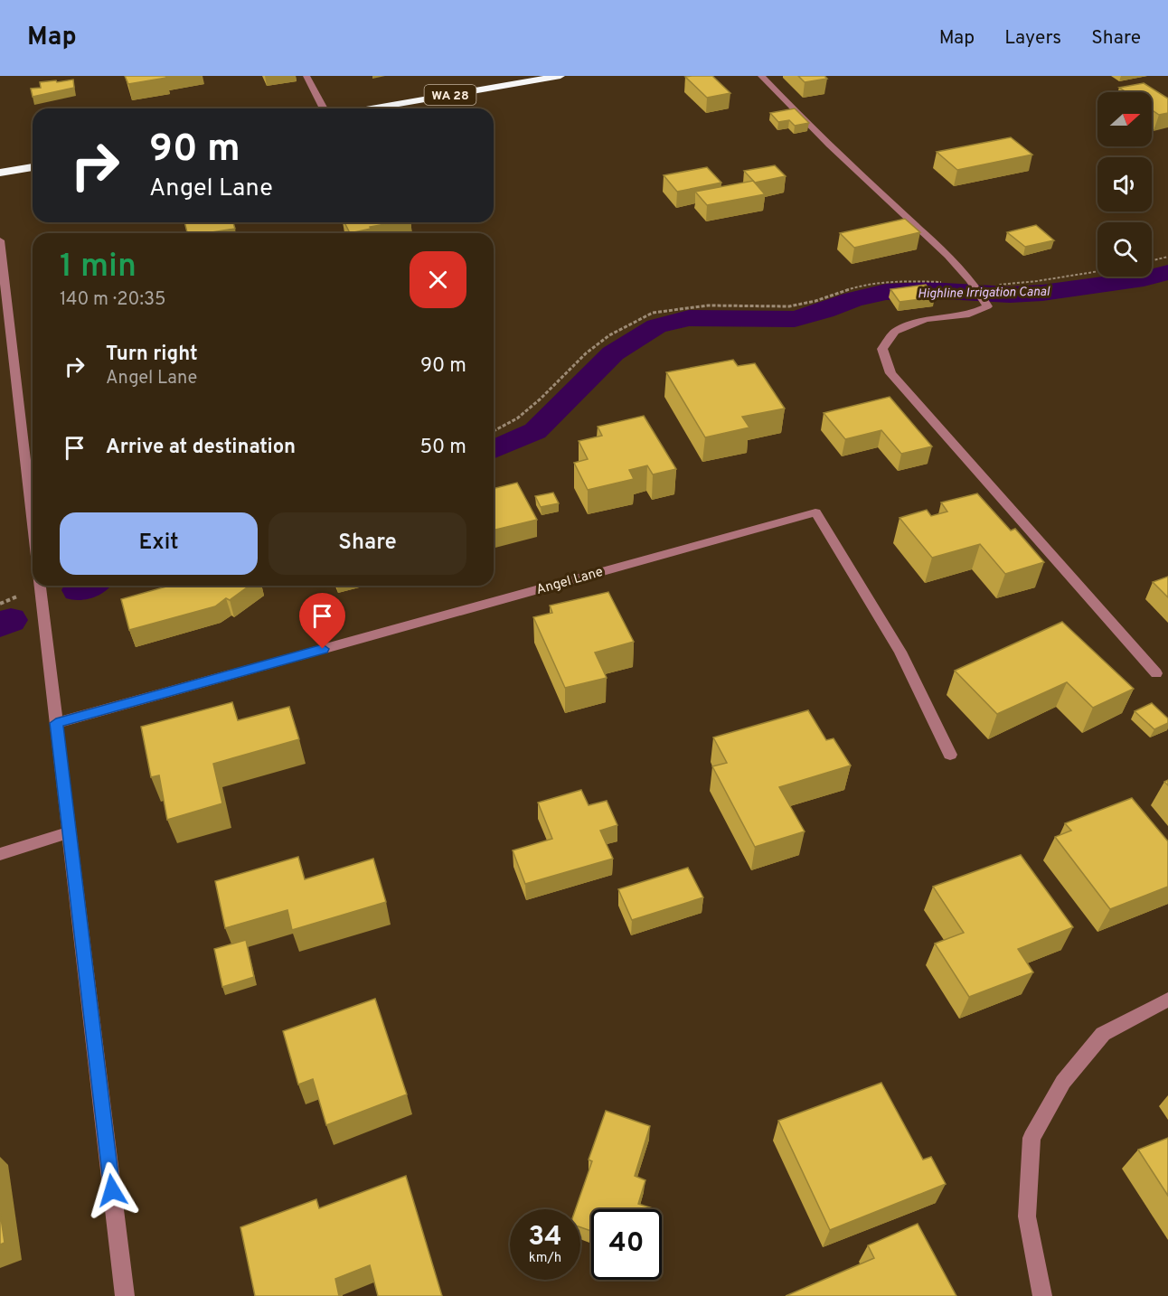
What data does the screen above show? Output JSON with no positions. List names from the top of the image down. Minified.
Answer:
{"streets":{"highway":["WA 28"],"street":["Angel Lane"]},"water":["Highline Irrigation Canal"],"north":"right","page":{"header":"Map","nav":["Map","Layers","Share"],"turn":["90 m","Angel Lane"],"heading":["1 min","140 m · 20:35"],"list":[{"name":"Turn right","note":"Angel Lane","value":"90 m"},{"name":"Arrive at destination","value":"50 m"}],"buttons":["Exit","Share"],"speed":"34 km/h","limit":"40"}}
